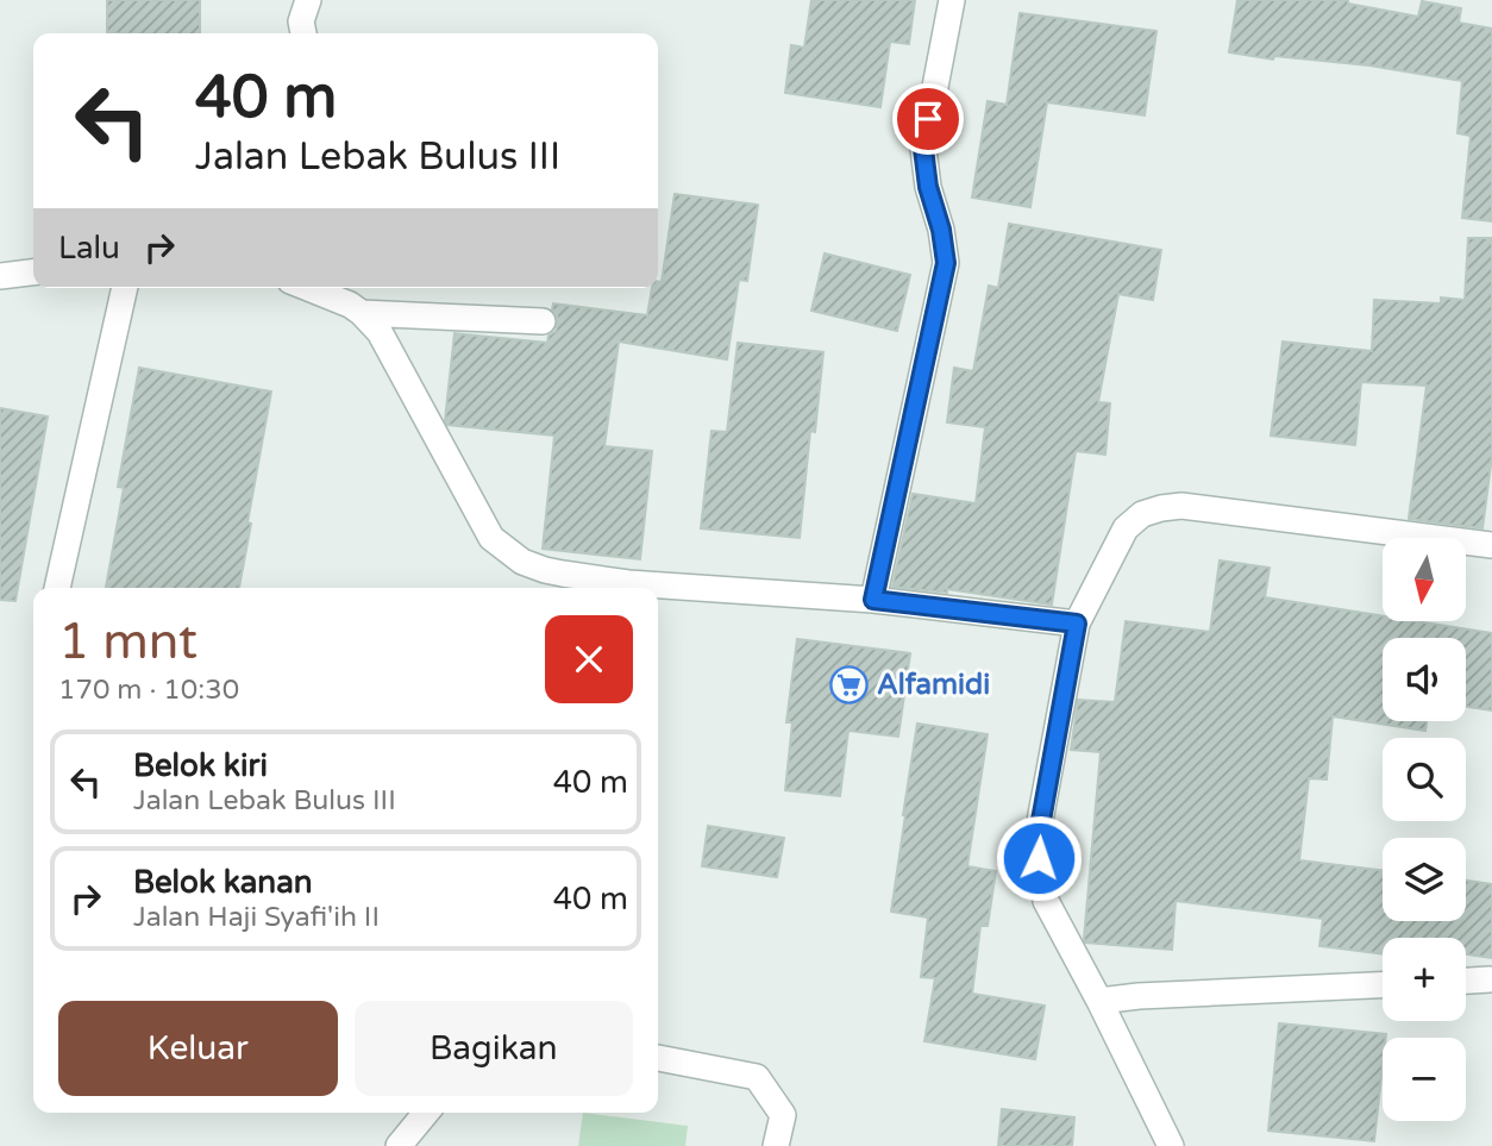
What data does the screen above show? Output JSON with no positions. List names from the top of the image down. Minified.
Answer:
{"places":{"supermarket":["Alfamidi"]},"north":"bottom","page":{"turn":["40 m","Jalan Lebak Bulus III"],"then":"Lalu","map_buttons":["+","−"],"heading":["1 mnt","170 m · 10:30"],"list":[{"name":"Belok kiri","note":"Jalan Lebak Bulus III","value":"40 m"},{"name":"Belok kanan","note":"Jalan Haji Syafi'ih II","value":"40 m"}],"buttons":["Keluar","Bagikan"]}}
